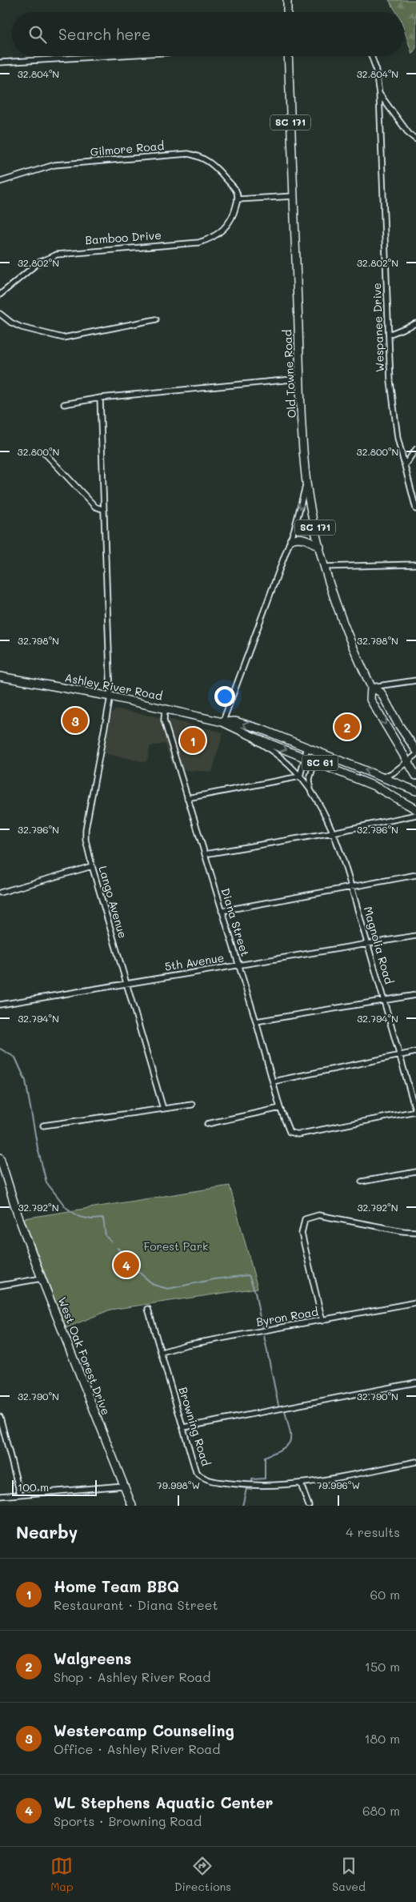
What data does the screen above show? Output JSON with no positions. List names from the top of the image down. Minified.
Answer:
{"streets":{"main road":["SC 171","Old Towne Road","Ashley River Road","SC 61","West Oak Forest Drive"],"street":["Gilmore Road","Bamboo Drive","Wespanee Drive","Lango Avenue","Diana Street","Magnolia Road","5th Avenue","Byron Road","Browning Road"]},"crossings":[["SC 171","Old Towne Road"],["Gilmore Road","Bamboo Drive"],["Ashley River Road","Lango Avenue"],["Ashley River Road","Diana Street"],["Ashley River Road","Magnolia Road"],["Lango Avenue","5th Avenue"],["Diana Street","Magnolia Road"],["Diana Street","5th Avenue"],["Magnolia Road","5th Avenue"],["Byron Road","Browning Road"]],"parks":["Forest Park"],"scale_bar":"100 m","page":{"search":"Search here","pins":["3","2","1","4"],"scale":"100 m","heading":["Nearby","4 results"],"list":[{"mark":"1","name":"Home Team BBQ","note":"Restaurant · Diana Street","value":"60 m"},{"mark":"2","name":"Walgreens","note":"Shop · Ashley River Road","value":"150 m"},{"mark":"3","name":"Westercamp Counseling","note":"Office · Ashley River Road","value":"180 m"},{"mark":"4","name":"WL Stephens Aquatic Center","note":"Sports · Browning Road","value":"680 m"}],"nav":["Map","Directions","Saved"]},"coordinates":["32.804°N","32.802°N","32.800°N","32.798°N","32.796°N","32.794°N","32.792°N","32.790°N","79.998°W","79.996°W"]}
